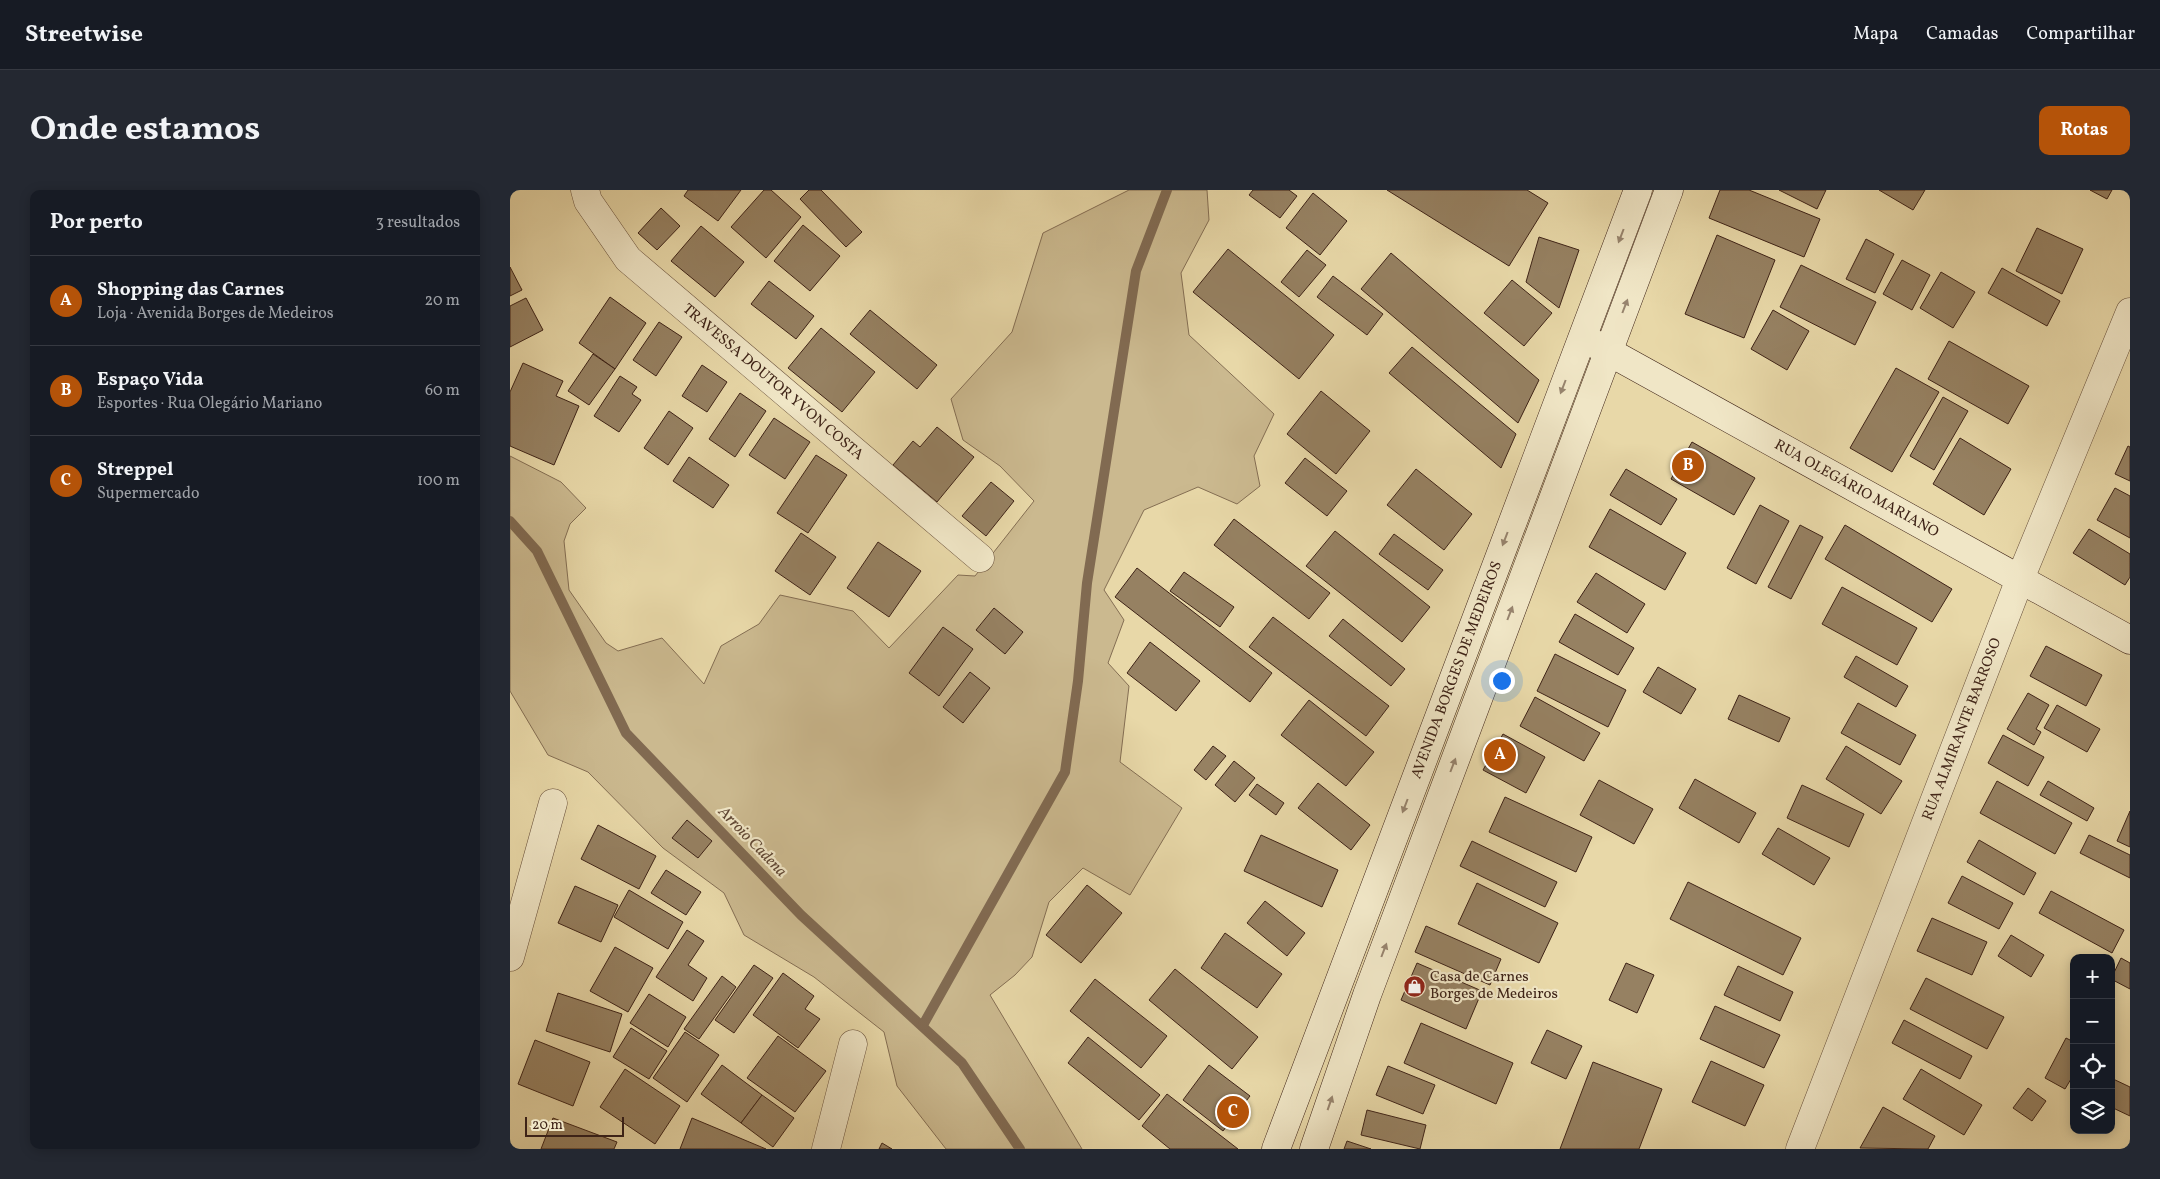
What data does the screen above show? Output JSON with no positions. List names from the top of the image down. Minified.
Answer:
{"streets":{"street":["TRAVESSA DOUTOR YVON COSTA","RUA OLEGÁRIO MARIANO","AVENIDA BORGES DE MEDEIROS","RUA ALMIRANTE BARROSO"]},"crossings":[["RUA OLEGÁRIO MARIANO","AVENIDA BORGES DE MEDEIROS"],["RUA OLEGÁRIO MARIANO","RUA ALMIRANTE BARROSO"]],"water":["Arroio Cadena"],"places":{"shop":["Casa de Carnes Borges de Medeiros"]},"scale_bar":"20 m","page":{"header":"Streetwise","nav":["Mapa","Camadas","Compartilhar"],"title":"Onde estamos","buttons":"Rotas","heading":["Por perto","3 resultados"],"list":[{"mark":"A","name":"Shopping das Carnes","note":"Loja · Avenida Borges de Medeiros","value":"20 m"},{"mark":"B","name":"Espaço Vida","note":"Esportes · Rua Olegário Mariano","value":"60 m"},{"mark":"C","name":"Streppel","note":"Supermercado","value":"100 m"}],"pins":["B","A","C"],"map_buttons":["+","−"],"scale":"20 m"}}
